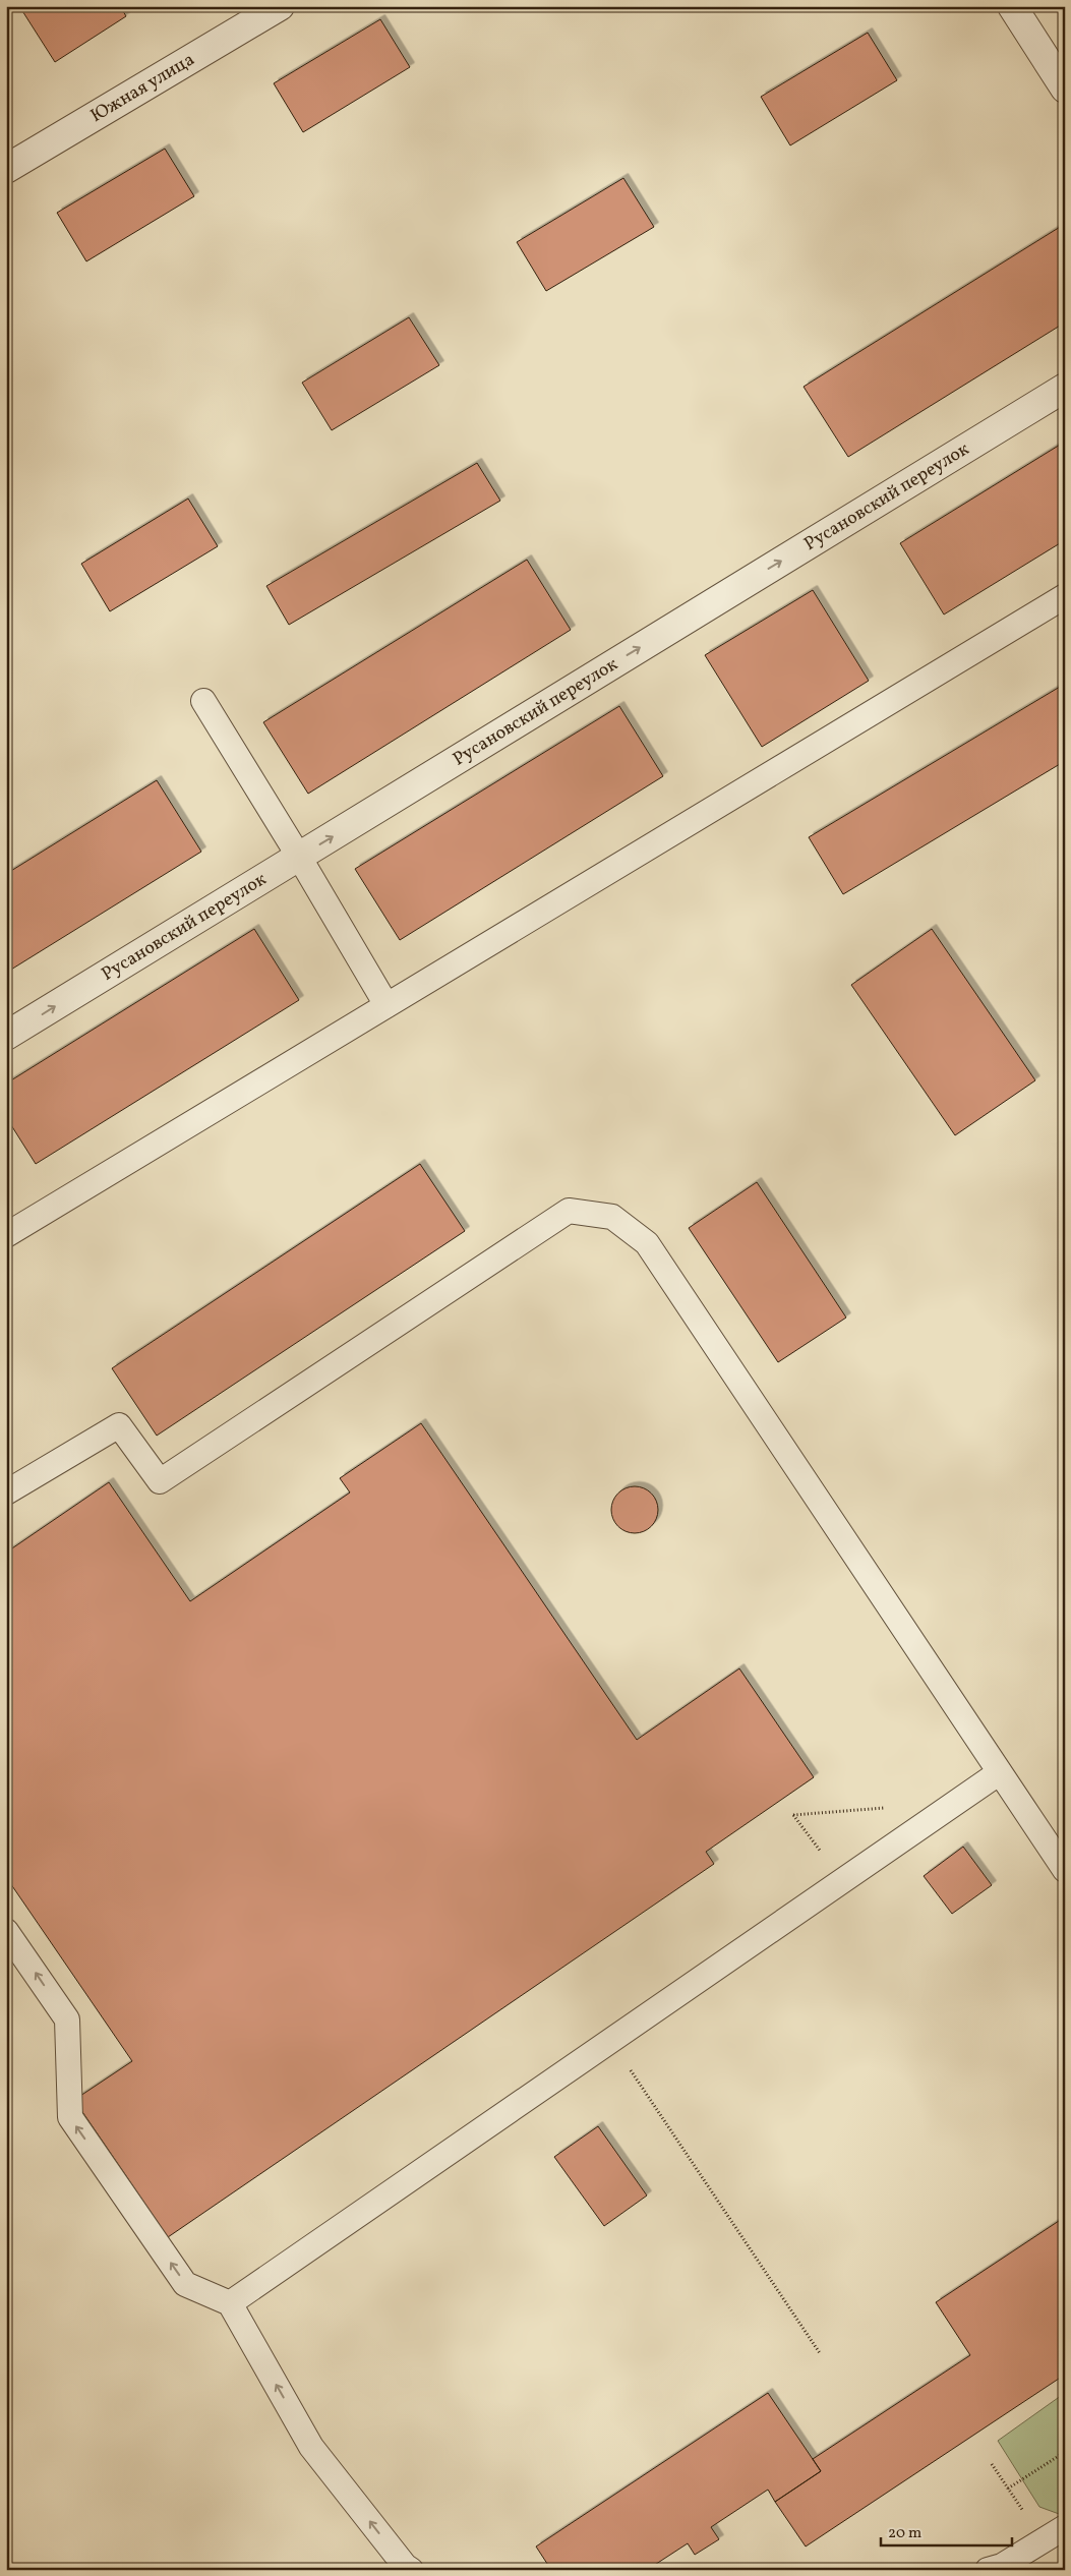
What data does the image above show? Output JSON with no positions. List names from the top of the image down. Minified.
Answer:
{"streets":{"street":["Южная улица","Русановский переулок"]},"one_way":["Русановский переулок"],"scale_bar":"20 m"}
